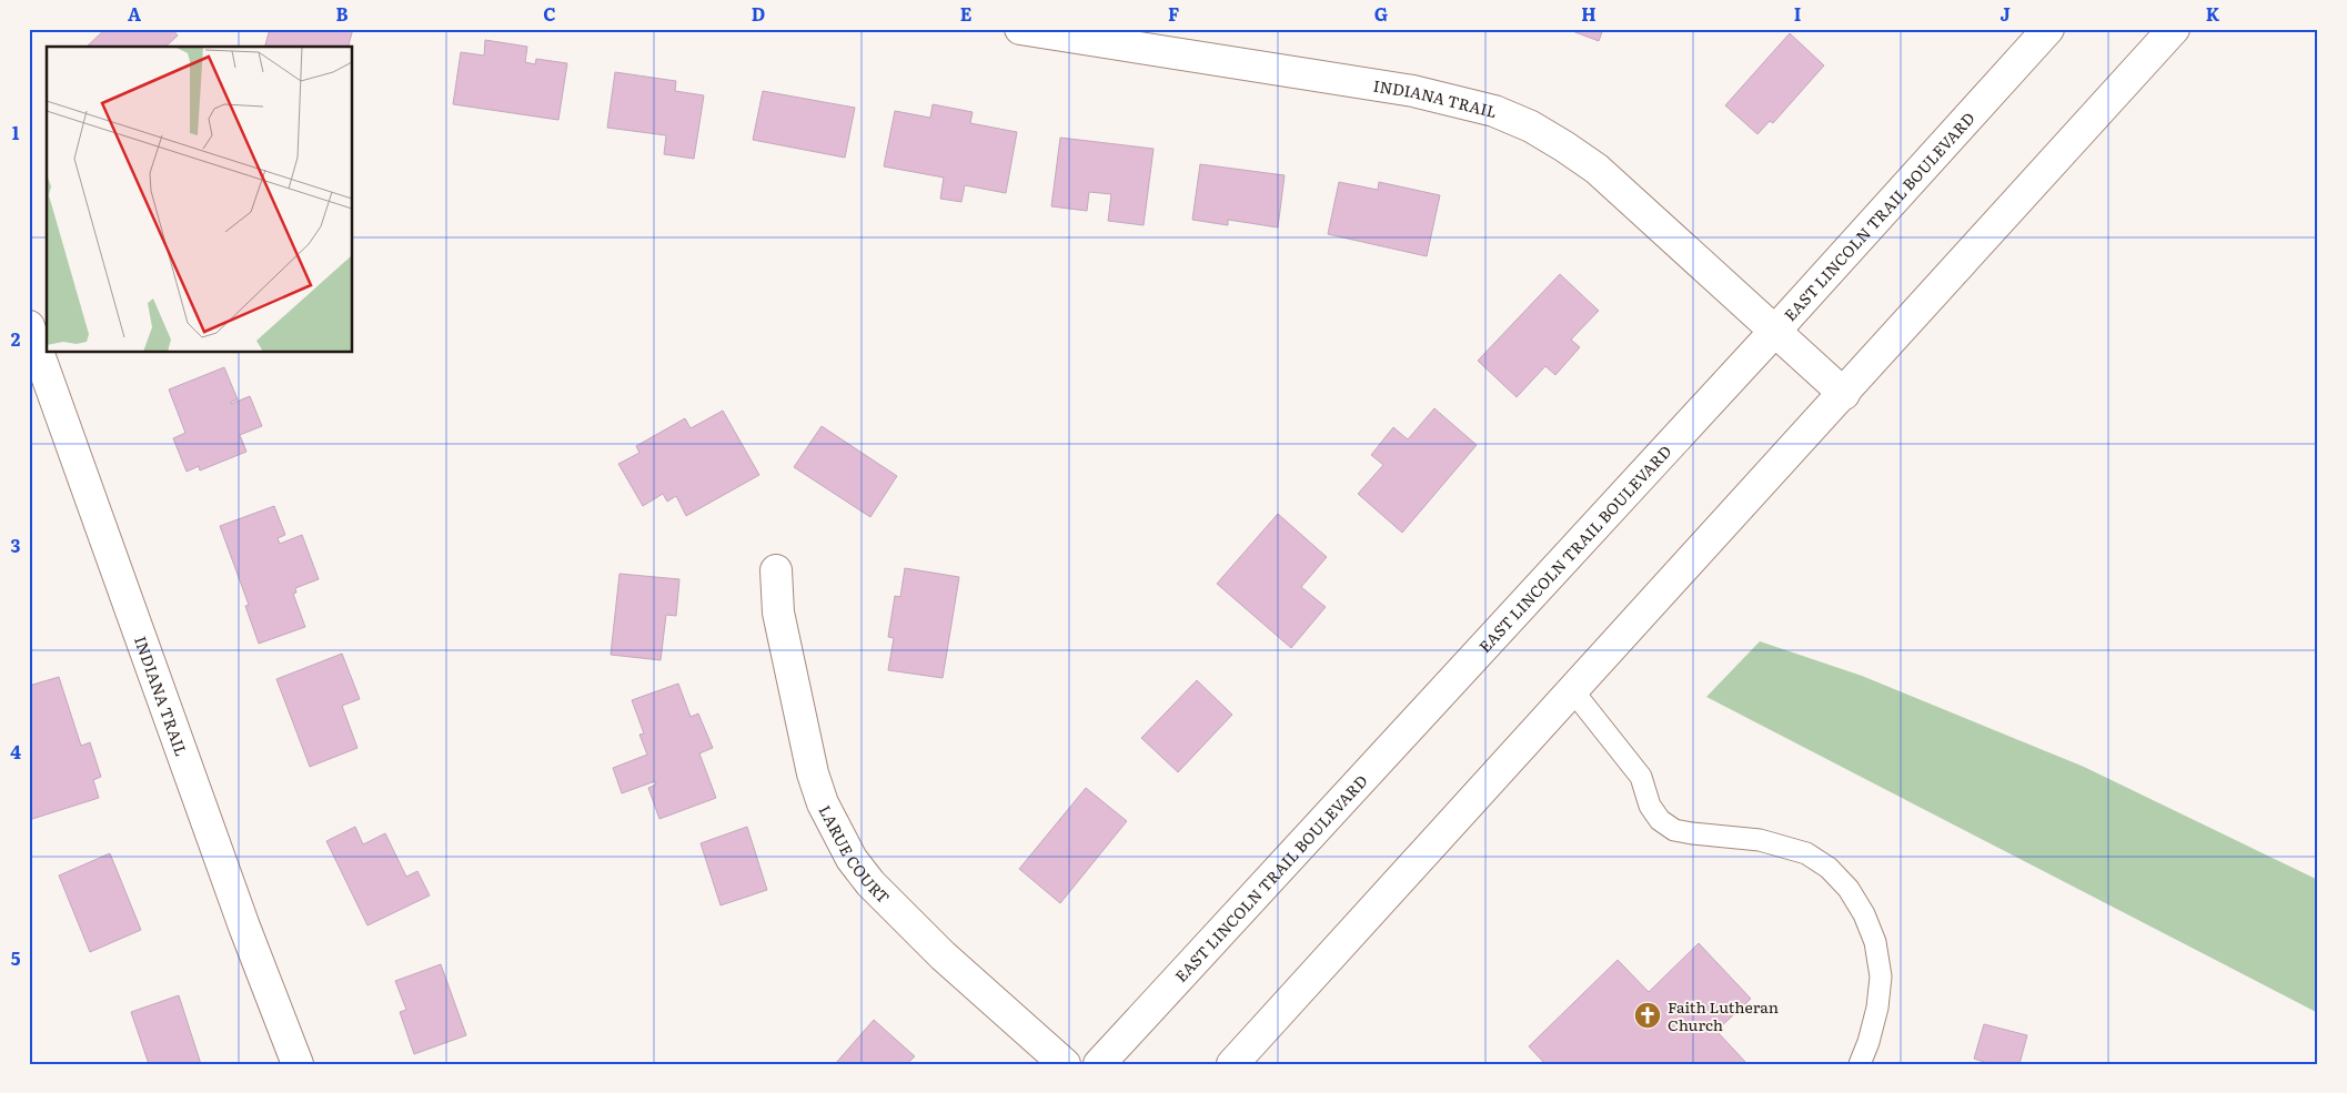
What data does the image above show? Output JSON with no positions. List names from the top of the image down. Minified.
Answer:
{"streets":{"street":["INDIANA TRAIL","EAST LINCOLN TRAIL BOULEVARD","LARUE COURT"]},"crossings":[["INDIANA TRAIL","EAST LINCOLN TRAIL BOULEVARD"]],"places":{"church":["Faith Lutheran Church"]},"grid":{"columns":["A","B","C","D","E","F","G","H","I","J","K"],"rows":["1","2","3","4","5"]}}
